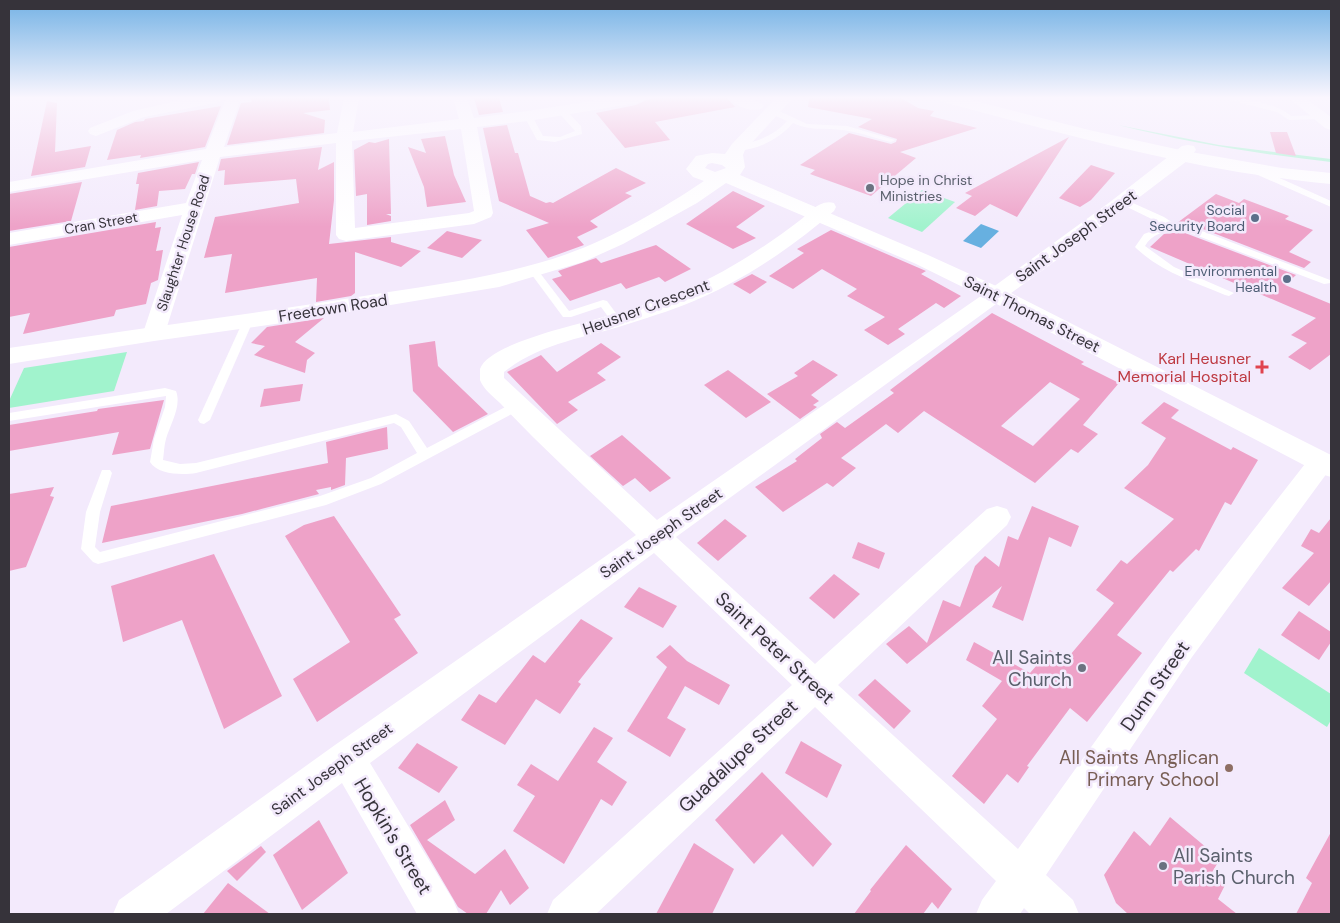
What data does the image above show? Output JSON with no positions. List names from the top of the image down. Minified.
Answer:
{"streets":{"main road":["Freetown Road","Saint Thomas Street"],"street":["Cran Street","Saint Joseph Street","Slaughter House Road","Heusner Crescent","Saint Peter Street","Dunn Street","Guadalupe Street","Hopkin's Street"]},"crossings":[["Cran Street","Slaughter House Road"],["Saint Joseph Street","Saint Thomas Street"],["Saint Joseph Street","Saint Peter Street"],["Saint Joseph Street","Hopkin's Street"],["Slaughter House Road","Freetown Road"],["Heusner Crescent","Saint Thomas Street"],["Heusner Crescent","Saint Peter Street"],["Freetown Road","Saint Thomas Street"],["Saint Thomas Street","Dunn Street"],["Saint Peter Street","Dunn Street"],["Saint Peter Street","Guadalupe Street"]],"places":{"other":["Hope in Christ Ministries","Social Security Board","Environmental Health","All Saints Church","All Saints Anglican Primary School","All Saints Parish Church"],"health":["Karl Heusner Memorial Hospital"]}}
